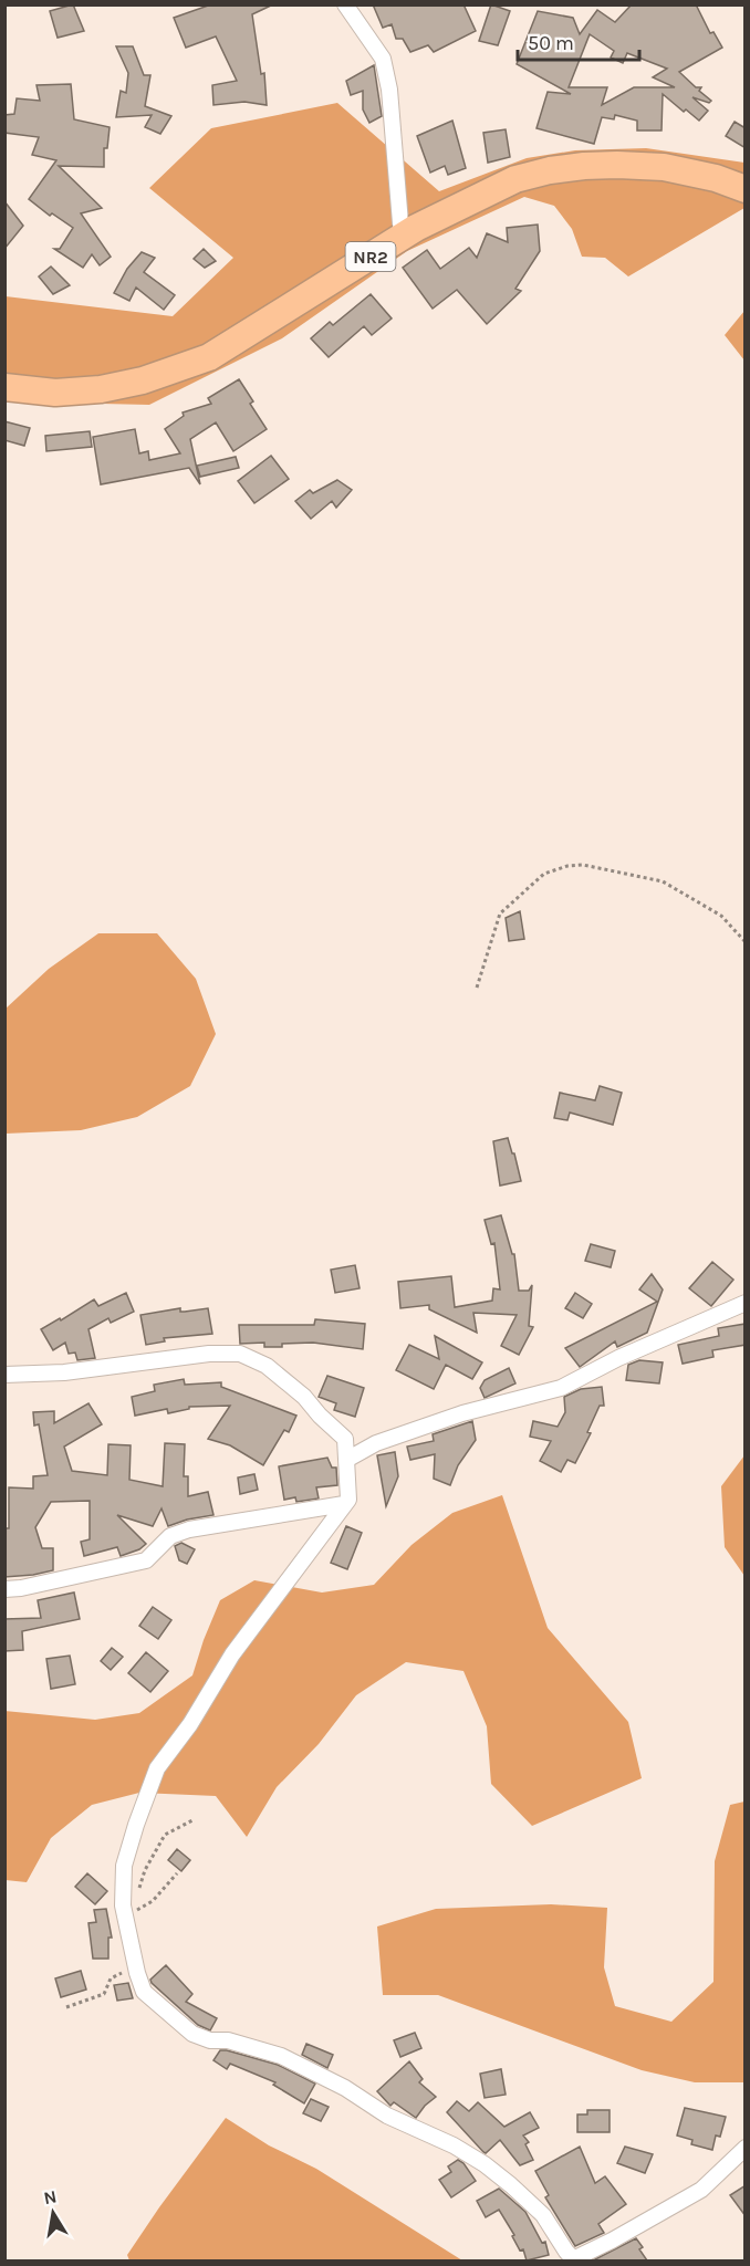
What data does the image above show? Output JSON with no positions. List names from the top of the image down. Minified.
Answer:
{"streets":{"highway":["NR2"]},"scale_bar":"50 m","north":"top"}
